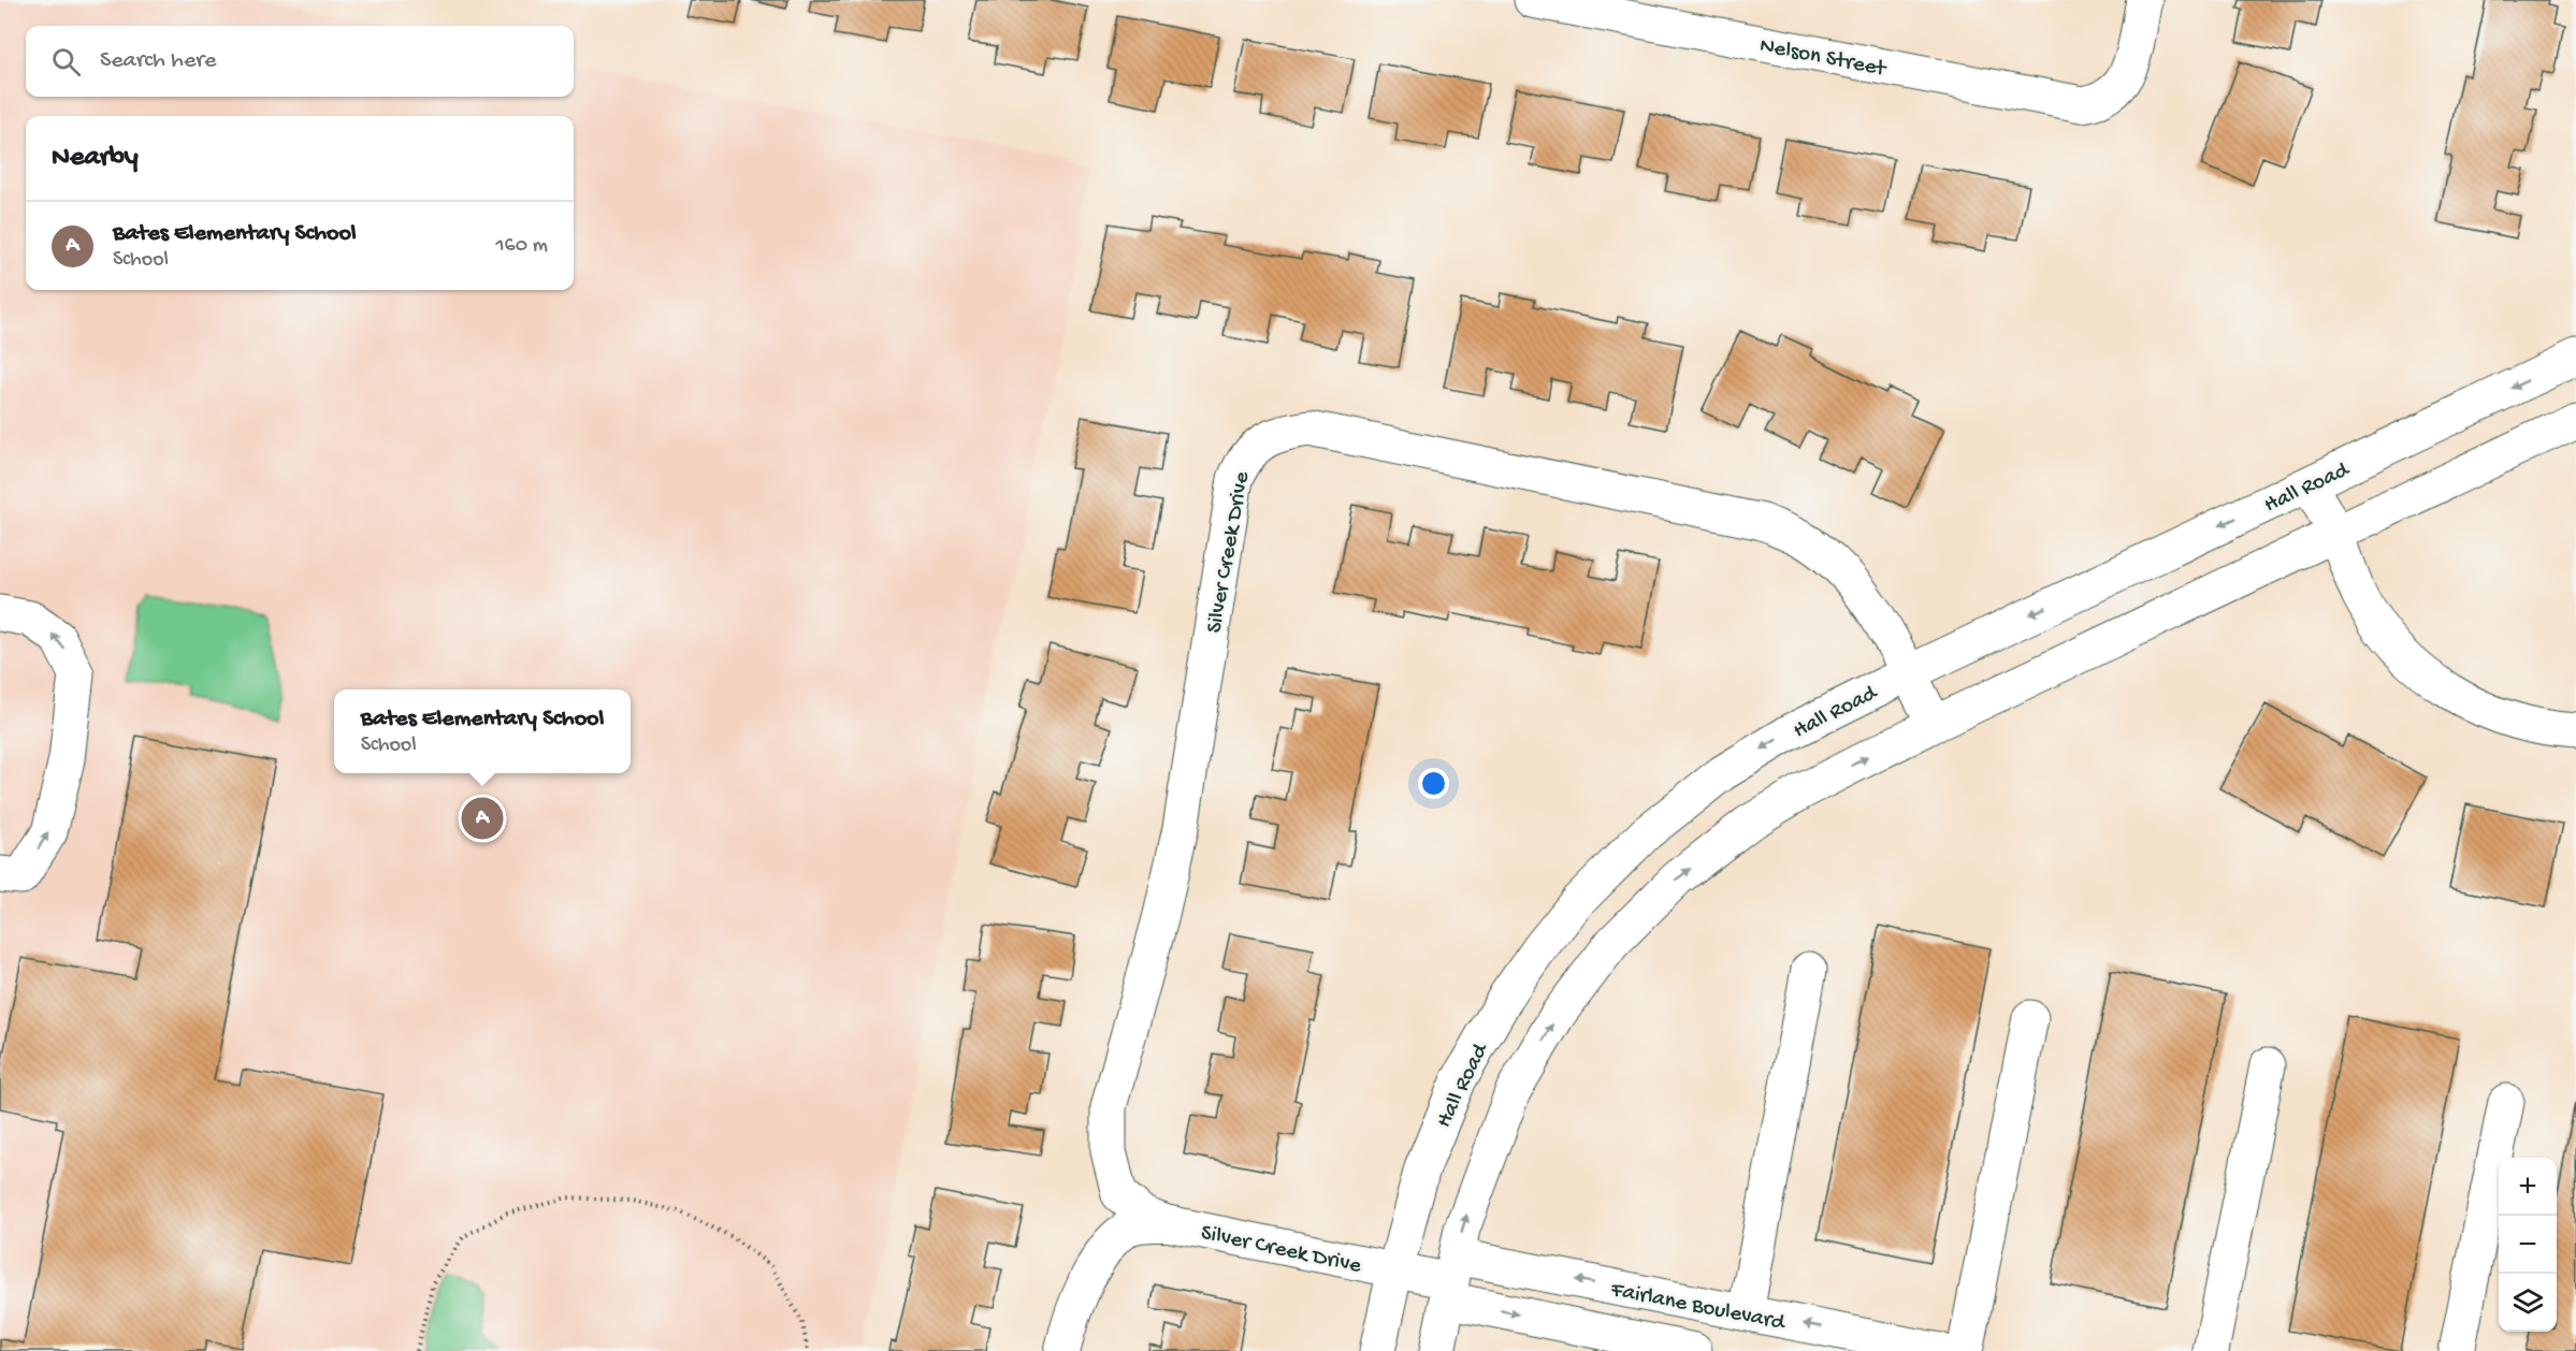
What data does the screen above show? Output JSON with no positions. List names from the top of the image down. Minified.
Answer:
{"streets":{"street":["Nelson Street","Hall Road","Silver Creek Drive","Fairlane Boulevard"]},"crossings":[["Hall Road","Silver Creek Drive"],["Silver Creek Drive","Fairlane Boulevard"]],"page":{"search":"Search here","heading":"Nearby","list":[{"mark":"A","name":"Bates Elementary School","note":"School","value":"160 m"}],"popup":["Bates Elementary School","School"],"pins":"A","map_buttons":["+","−"]}}
